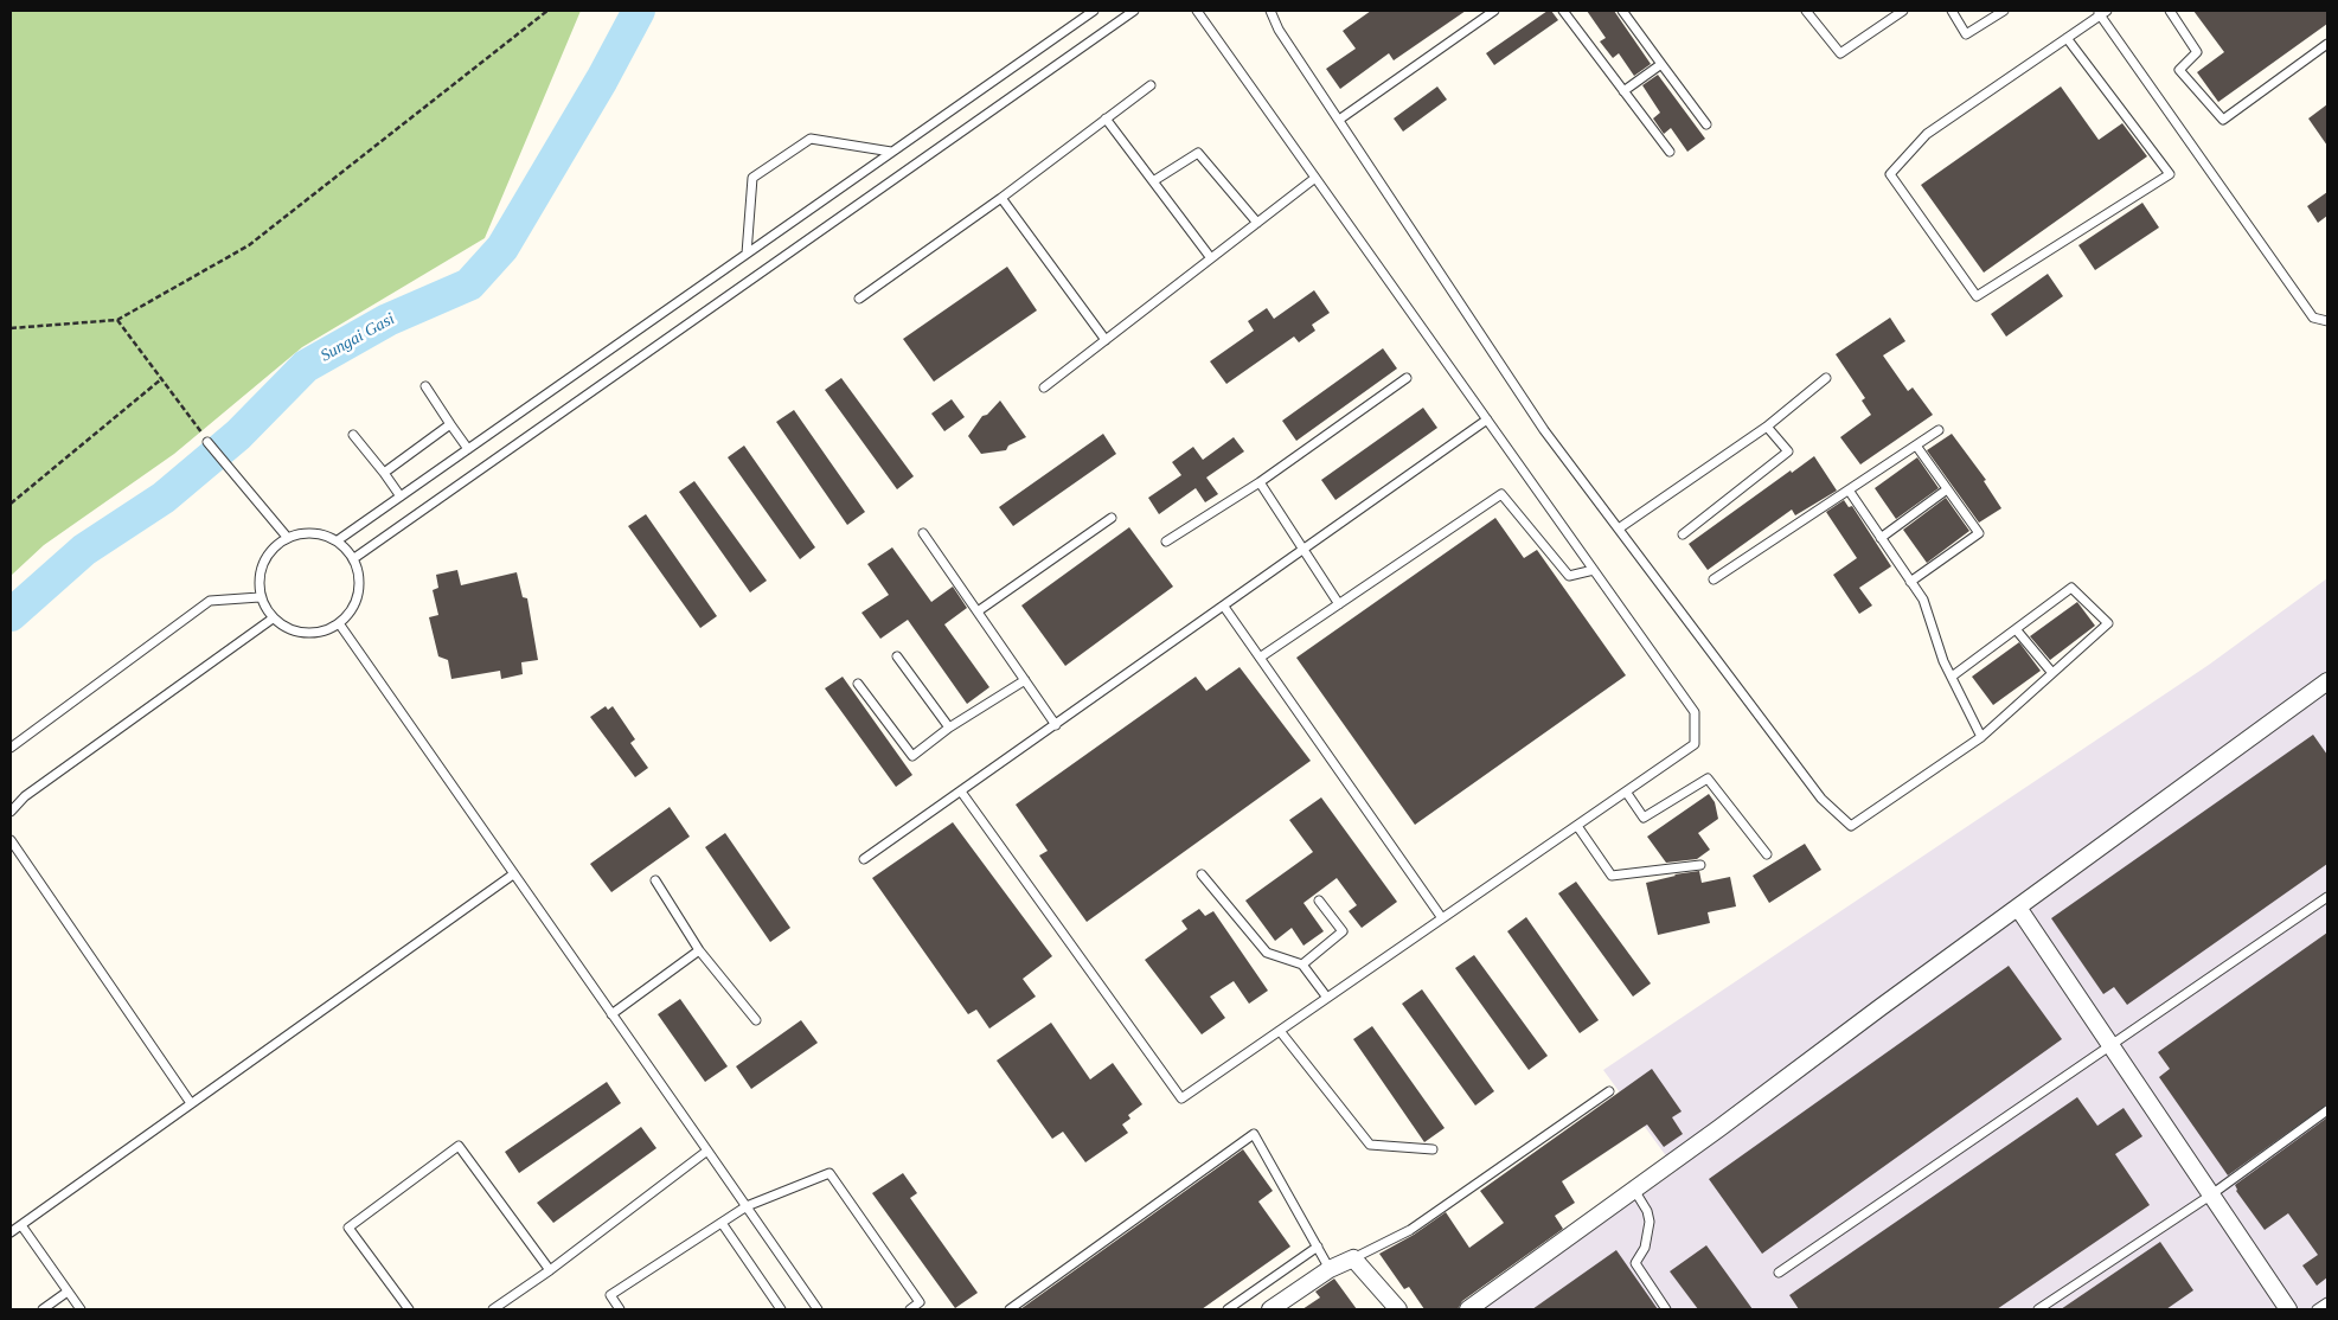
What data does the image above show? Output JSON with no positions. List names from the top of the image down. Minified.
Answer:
{"water":["Sungai Gasi"]}
